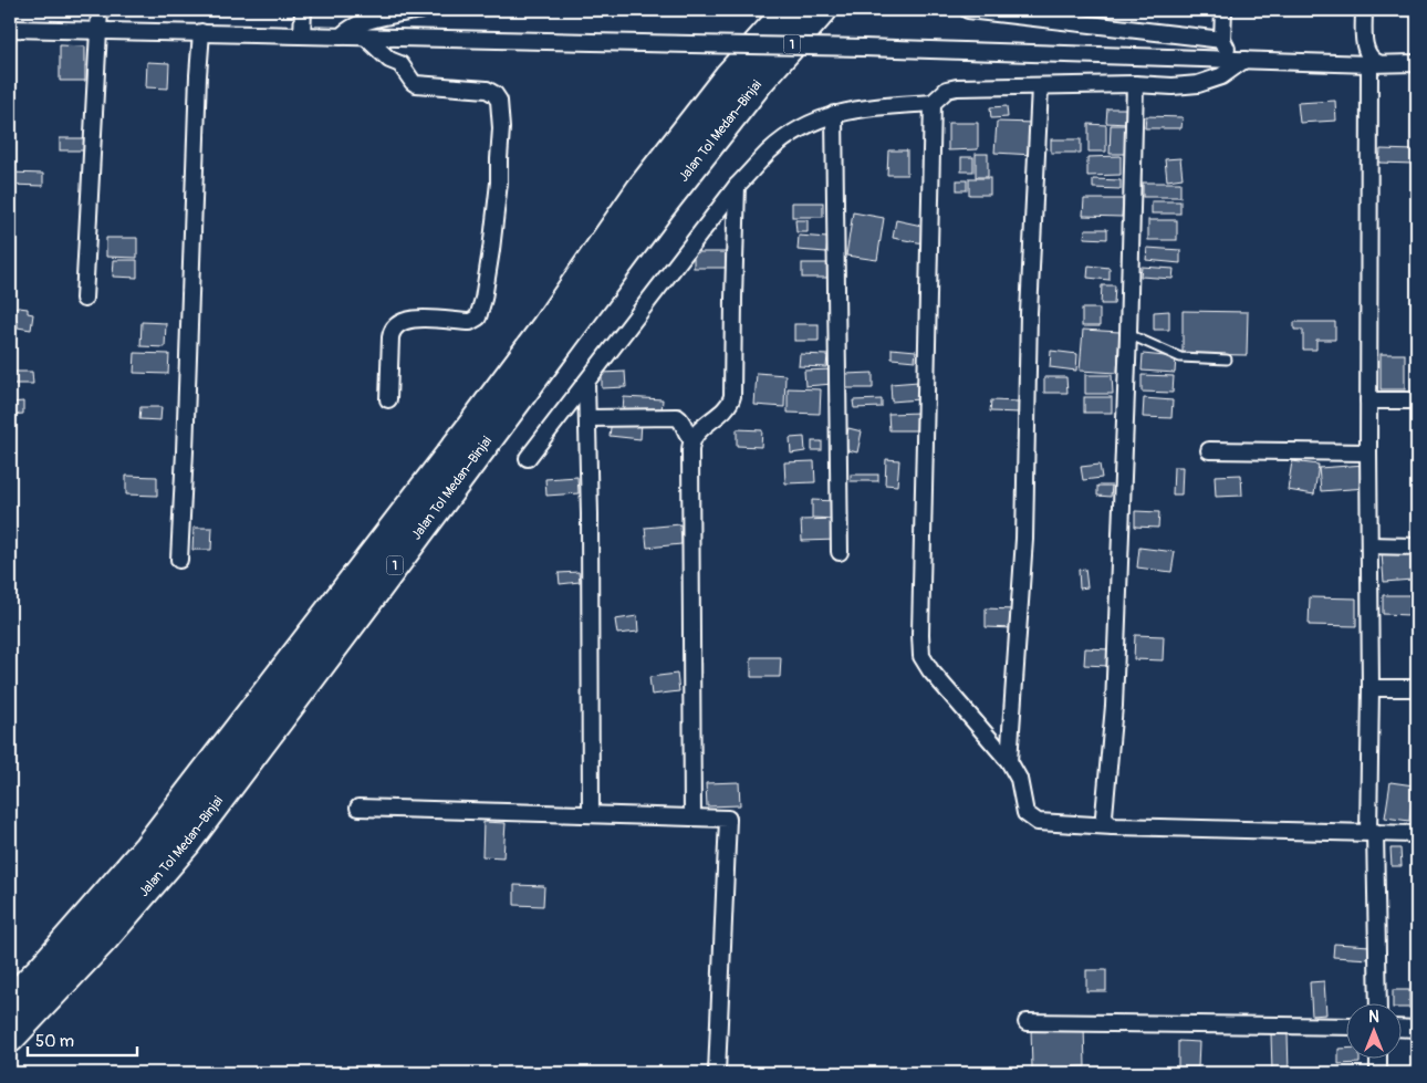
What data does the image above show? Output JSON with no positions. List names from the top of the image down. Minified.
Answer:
{"streets":{"highway":["1","Jalan Tol Medan–Binjai"]},"scale_bar":"50 m","north":"top"}
